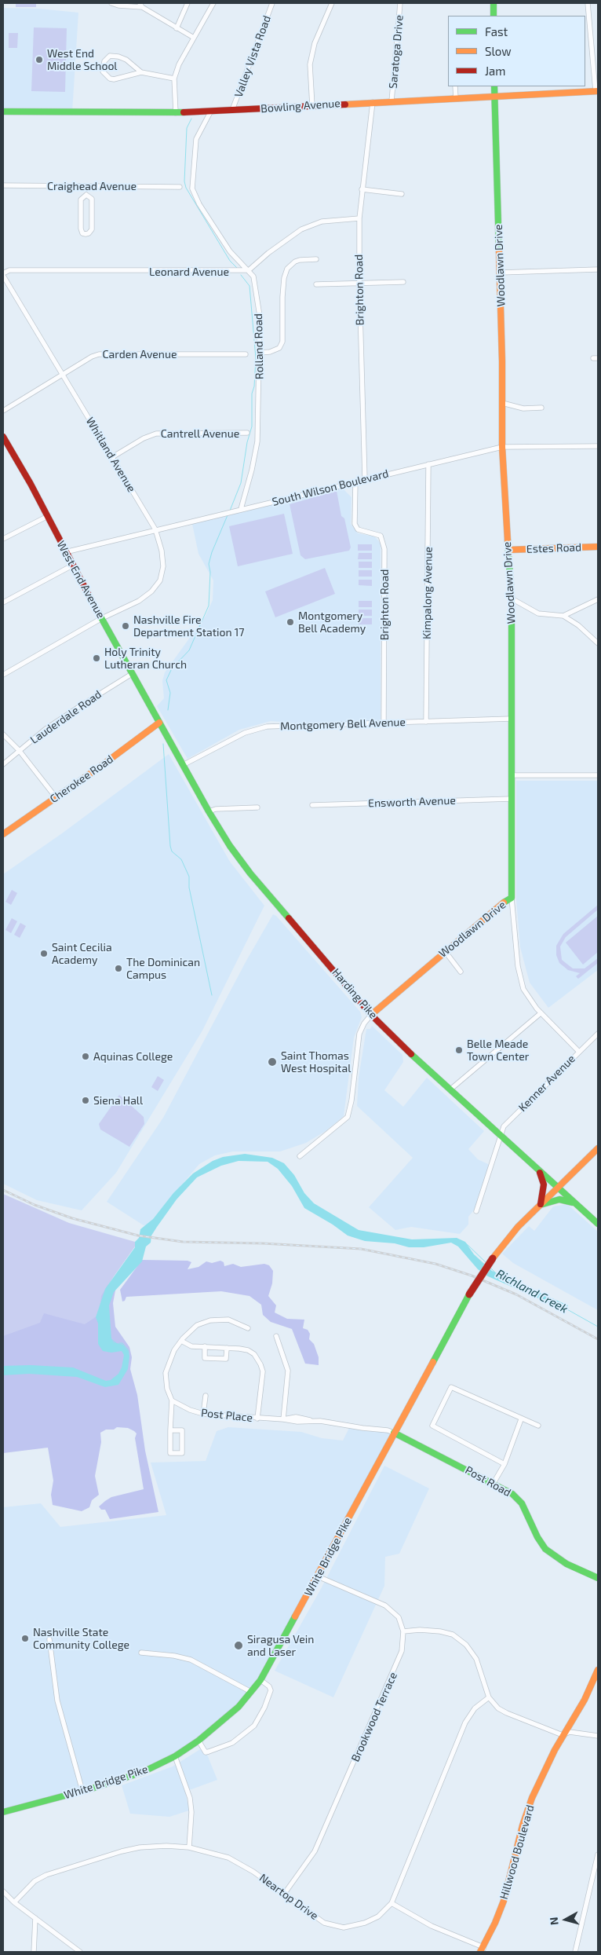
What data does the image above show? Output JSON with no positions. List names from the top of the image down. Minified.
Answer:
{"streets":{"main road":["Bowling Avenue","Woodlawn Drive","Estes Road","West End Avenue","Cherokee Road","Harding Pike","Post Road","White Bridge Pike","Hillwood Boulevard"],"street":["Saratoga Drive","Valley Vista Road","Craighead Avenue","Leonard Avenue","Brighton Road","Rolland Road","Carden Avenue","Cantrell Avenue","Whitland Avenue","South Wilson Boulevard","Kimpalong Avenue","Lauderdale Road","Montgomery Bell Avenue","Ensworth Avenue","Kenner Avenue","Post Place","Brookwood Terrace","Neartop Drive"]},"crossings":[["Saratoga Drive","Bowling Avenue"],["Valley Vista Road","Bowling Avenue"],["Bowling Avenue","Woodlawn Drive"],["Bowling Avenue","Brighton Road"],["Bowling Avenue","Rolland Road"],["Woodlawn Drive","South Wilson Boulevard"],["Woodlawn Drive","Estes Road"],["Woodlawn Drive","Montgomery Bell Avenue"],["Woodlawn Drive","Ensworth Avenue"],["Woodlawn Drive","Harding Pike"],["Leonard Avenue","Rolland Road"],["Leonard Avenue","Whitland Avenue"],["Brighton Road","South Wilson Boulevard"],["Brighton Road","Montgomery Bell Avenue"],["Rolland Road","South Wilson Boulevard"],["Carden Avenue","Whitland Avenue"],["Cantrell Avenue","Whitland Avenue"],["Whitland Avenue","South Wilson Boulevard"],["Whitland Avenue","West End Avenue"],["South Wilson Boulevard","West End Avenue"],["South Wilson Boulevard","Kimpalong Avenue"],["West End Avenue","Lauderdale Road"],["West End Avenue","Cherokee Road"],["West End Avenue","Harding Pike"],["Kimpalong Avenue","Montgomery Bell Avenue"],["Montgomery Bell Avenue","Harding Pike"],["Cherokee Road","Harding Pike"],["Harding Pike","Kenner Avenue"],["Harding Pike","White Bridge Pike"],["Post Place","Post Road"],["Post Place","White Bridge Pike"],["Post Road","White Bridge Pike"],["Brookwood Terrace","Neartop Drive"]],"water":["Richland Creek"],"places":["West End Middle School","Montgomery Bell Academy","Nashville Fire Department Station 17","Holy Trinity Lutheran Church","Saint Cecilia Academy","The Dominican Campus","Belle Meade Town Center","Aquinas College","Saint Thomas West Hospital","Siena Hall","Nashville State Community College","Siragusa Vein and Laser"],"legend":["Fast","Slow","Jam"],"north":"left"}
